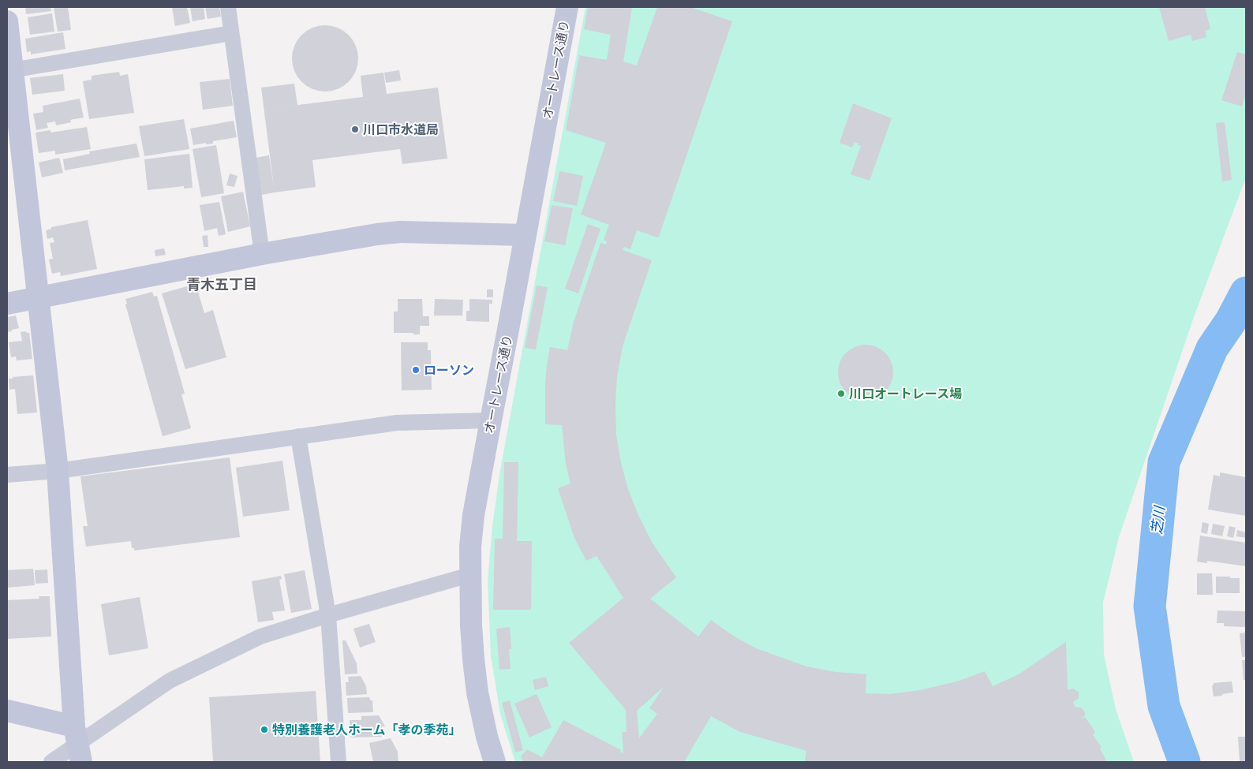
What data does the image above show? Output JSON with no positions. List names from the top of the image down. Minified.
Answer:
{"streets":{"street":["オートレース通り"]},"districts":["青木五丁目"],"water":["芝川"],"places":["川口市水道局","ローソン","川口オートレース場","特別養護老人ホーム「孝の季苑」"]}
